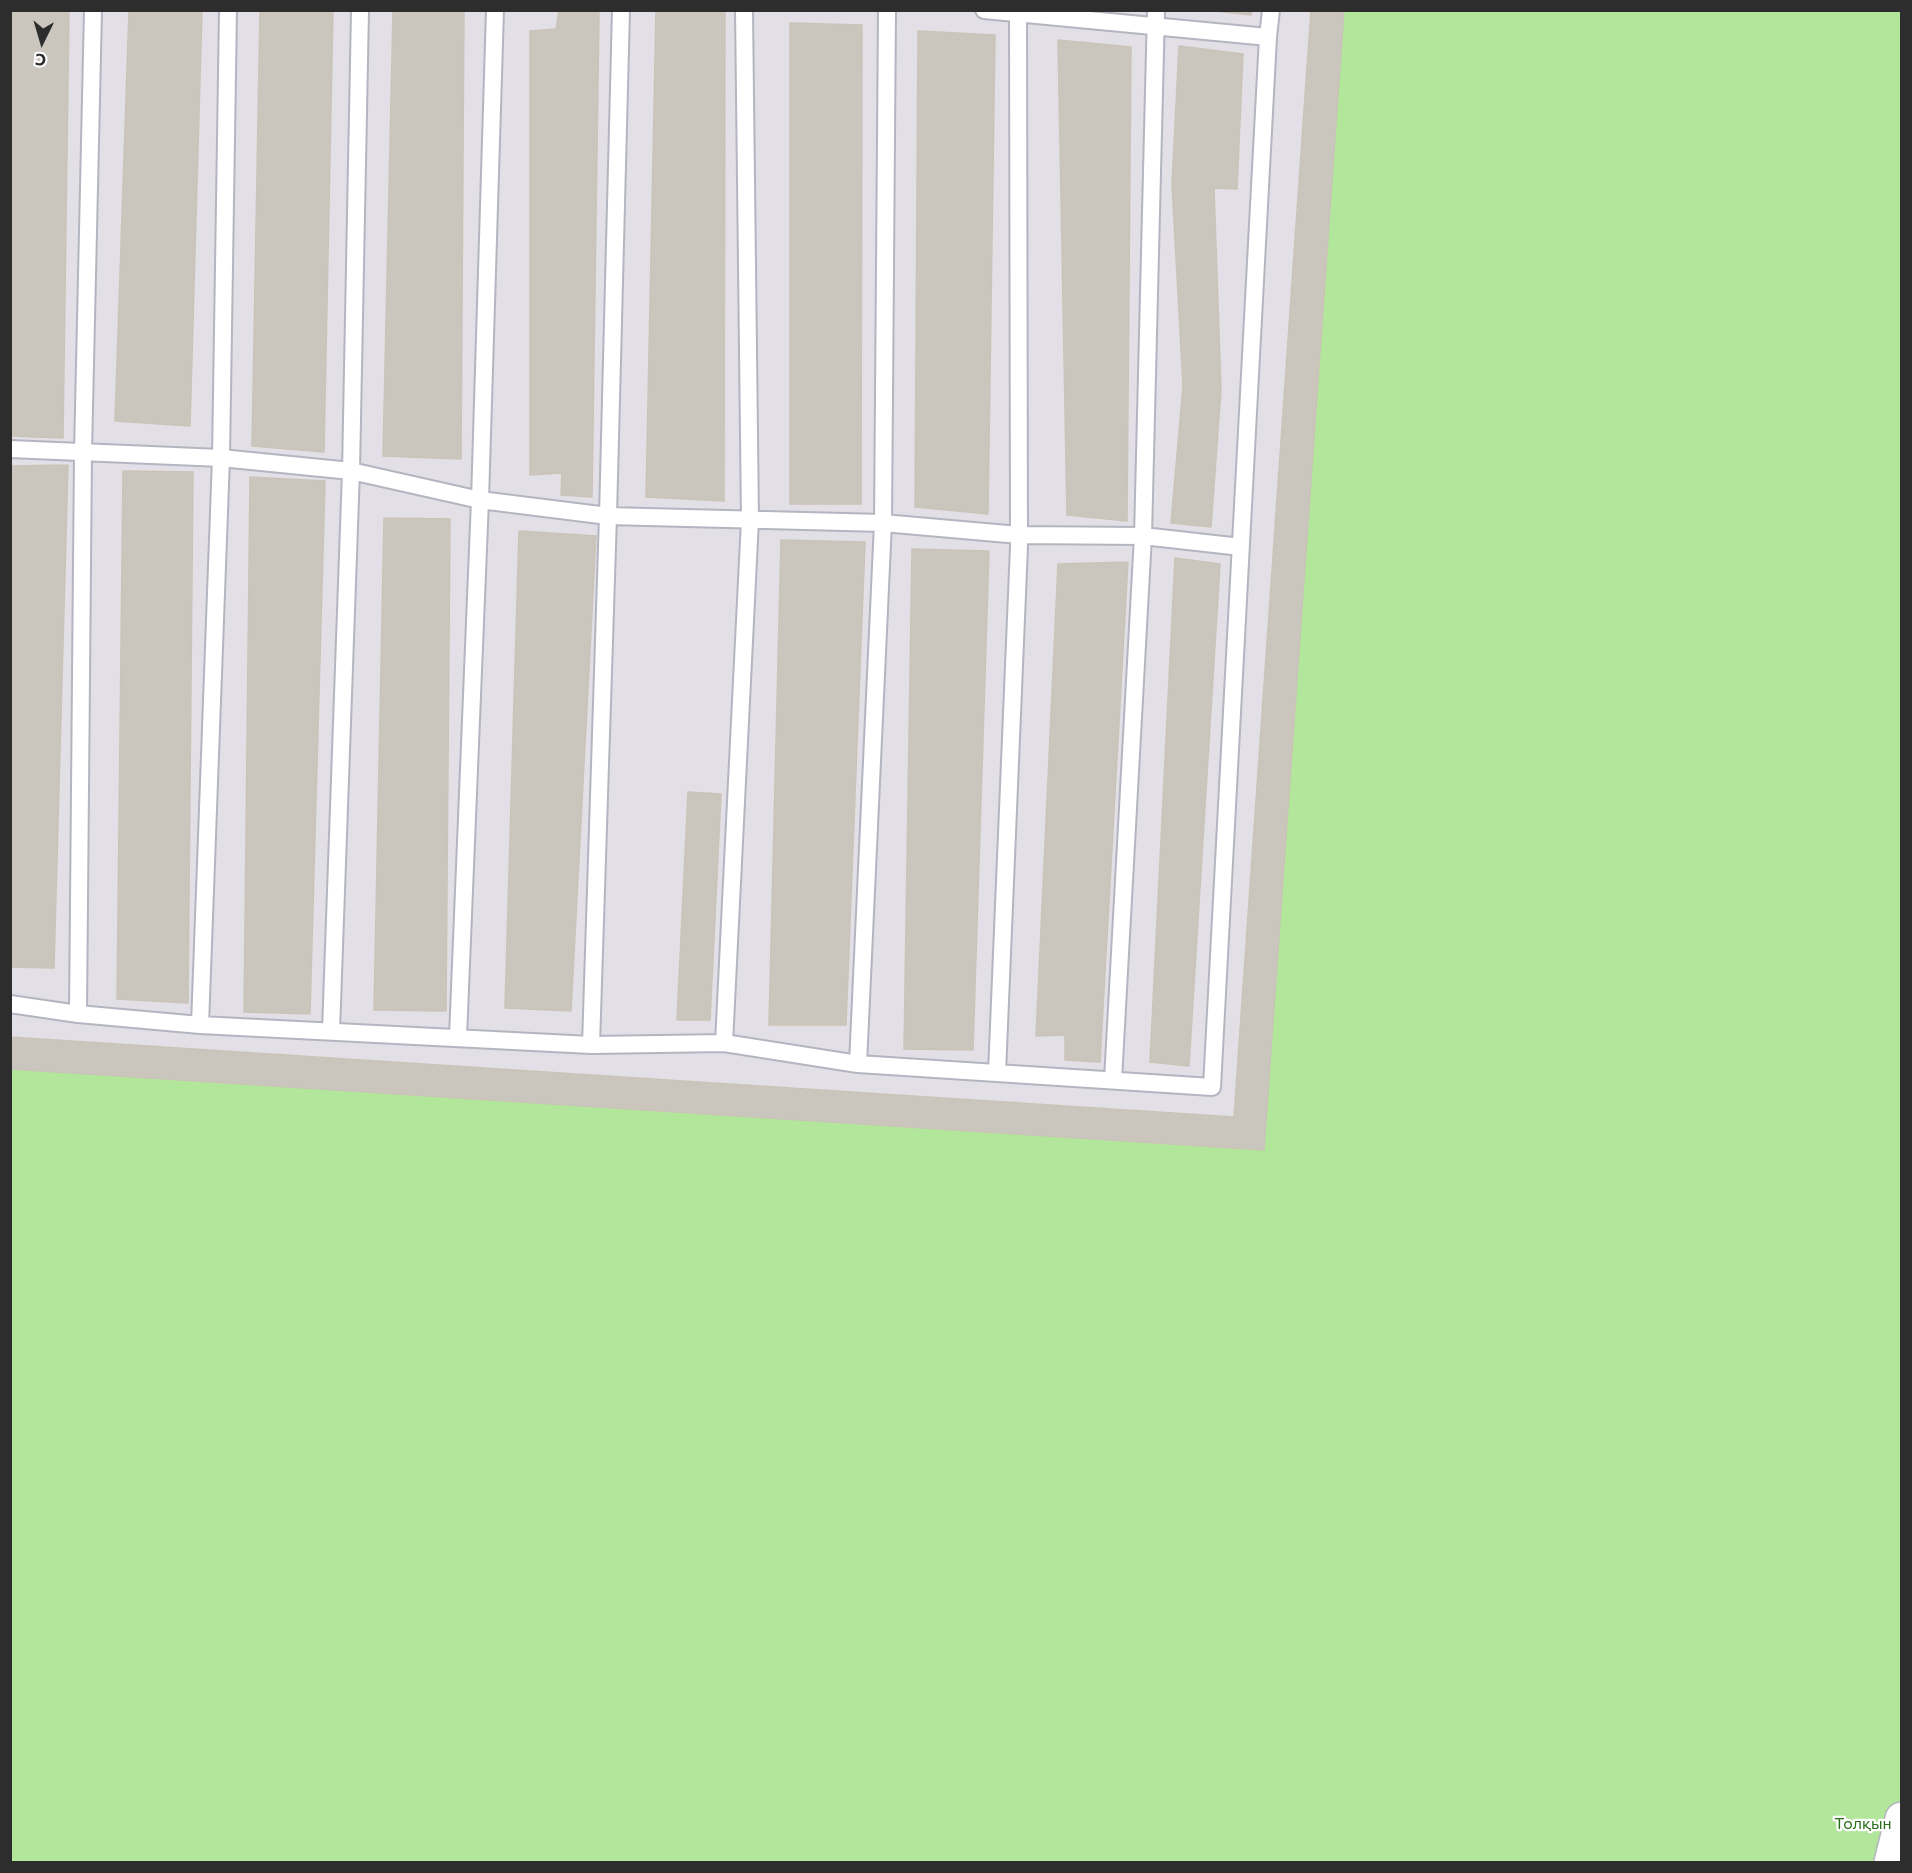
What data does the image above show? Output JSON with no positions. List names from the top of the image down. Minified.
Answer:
{"parks":["Толқын"],"north":"bottom"}
